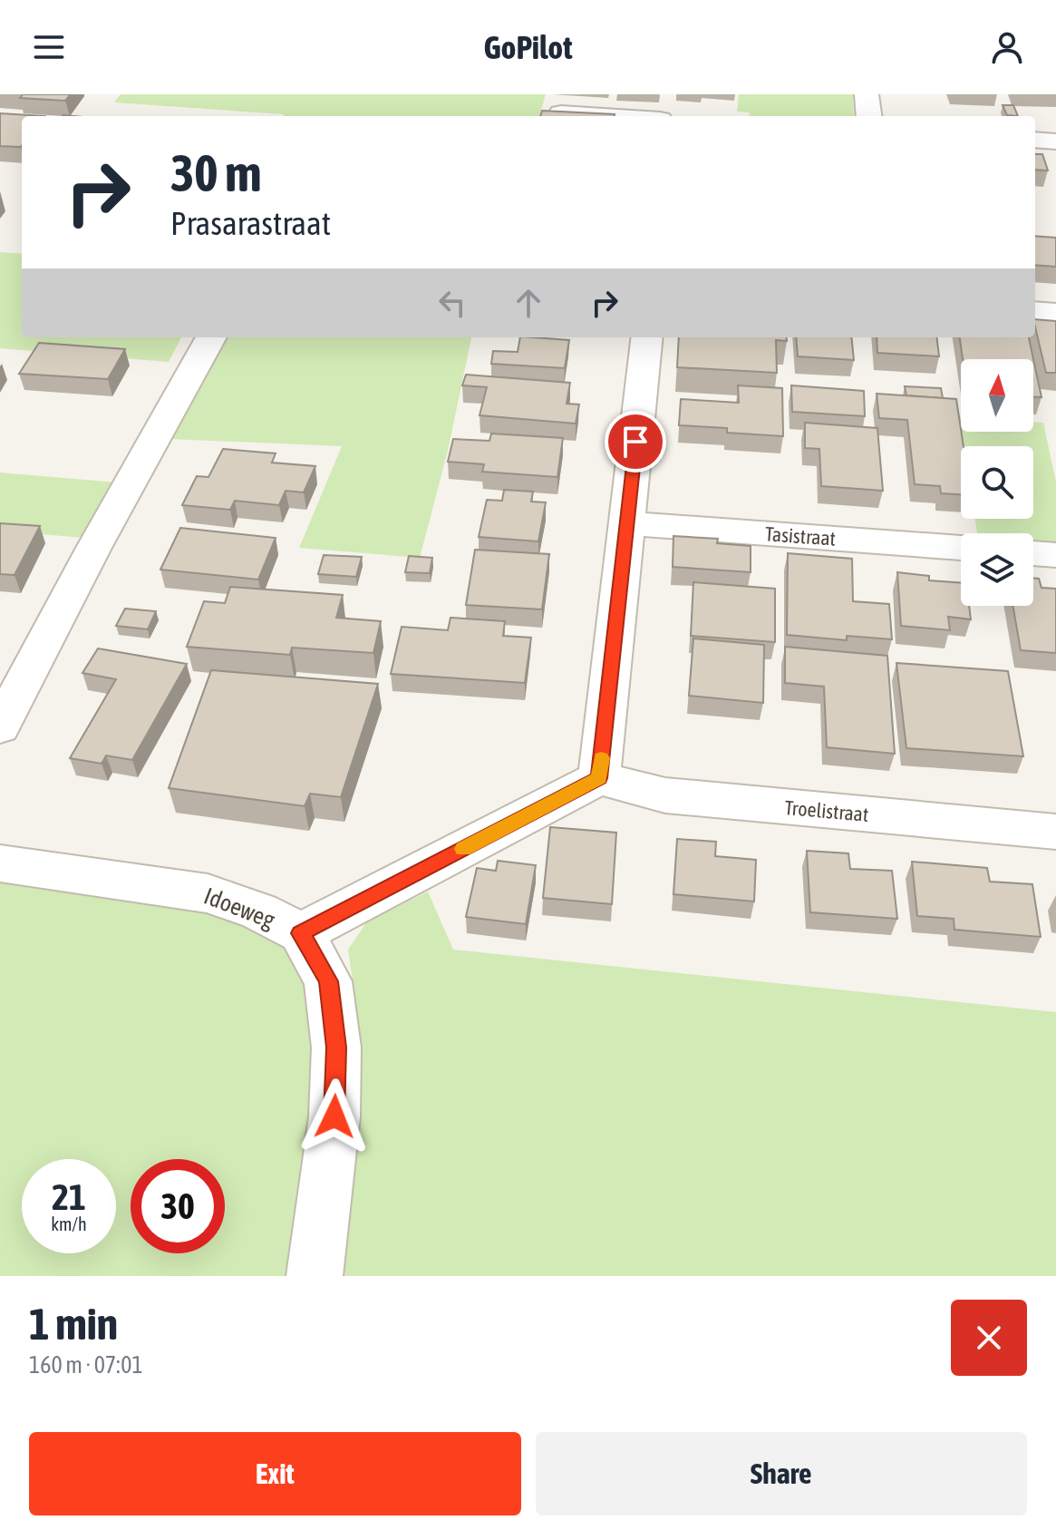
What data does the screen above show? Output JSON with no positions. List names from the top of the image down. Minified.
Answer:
{"streets":{"street":["Tasistraat","Troelistraat","Idoeweg"]},"north":"top","page":{"header":"GoPilot","turn":["30 m","Prasarastraat"],"speed":"21 km/h","limit":"30","heading":["1 min","160 m · 07:01"],"buttons":["Exit","Share"]}}
